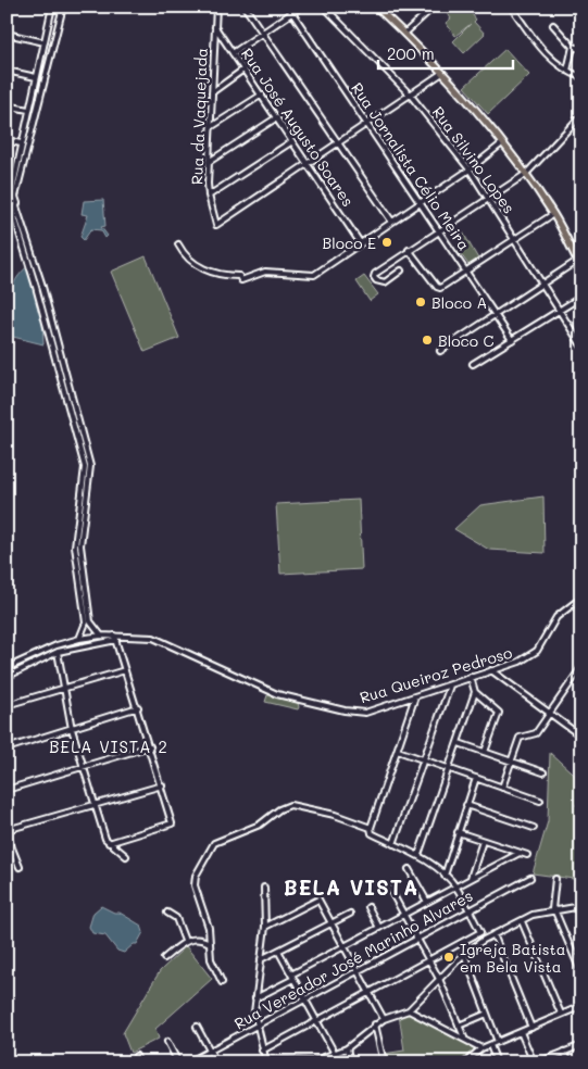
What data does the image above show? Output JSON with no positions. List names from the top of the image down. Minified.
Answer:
{"streets":{"street":["Rua da Vaquejada","Rua José Augusto Soares","Rua Silvino Lopes","Rua Jornalista Célio Meira","Rua Queiroz Pedroso","Rua Vereador José Marinho Alvares"]},"crossings":[["Rua da Vaquejada","Rua José Augusto Soares"]],"districts":["BELA VISTA 2","BELA VISTA"],"places":["Bloco E","Bloco A","Bloco C","Igreja Batista em Bela Vista"],"scale_bar":"200 m"}
